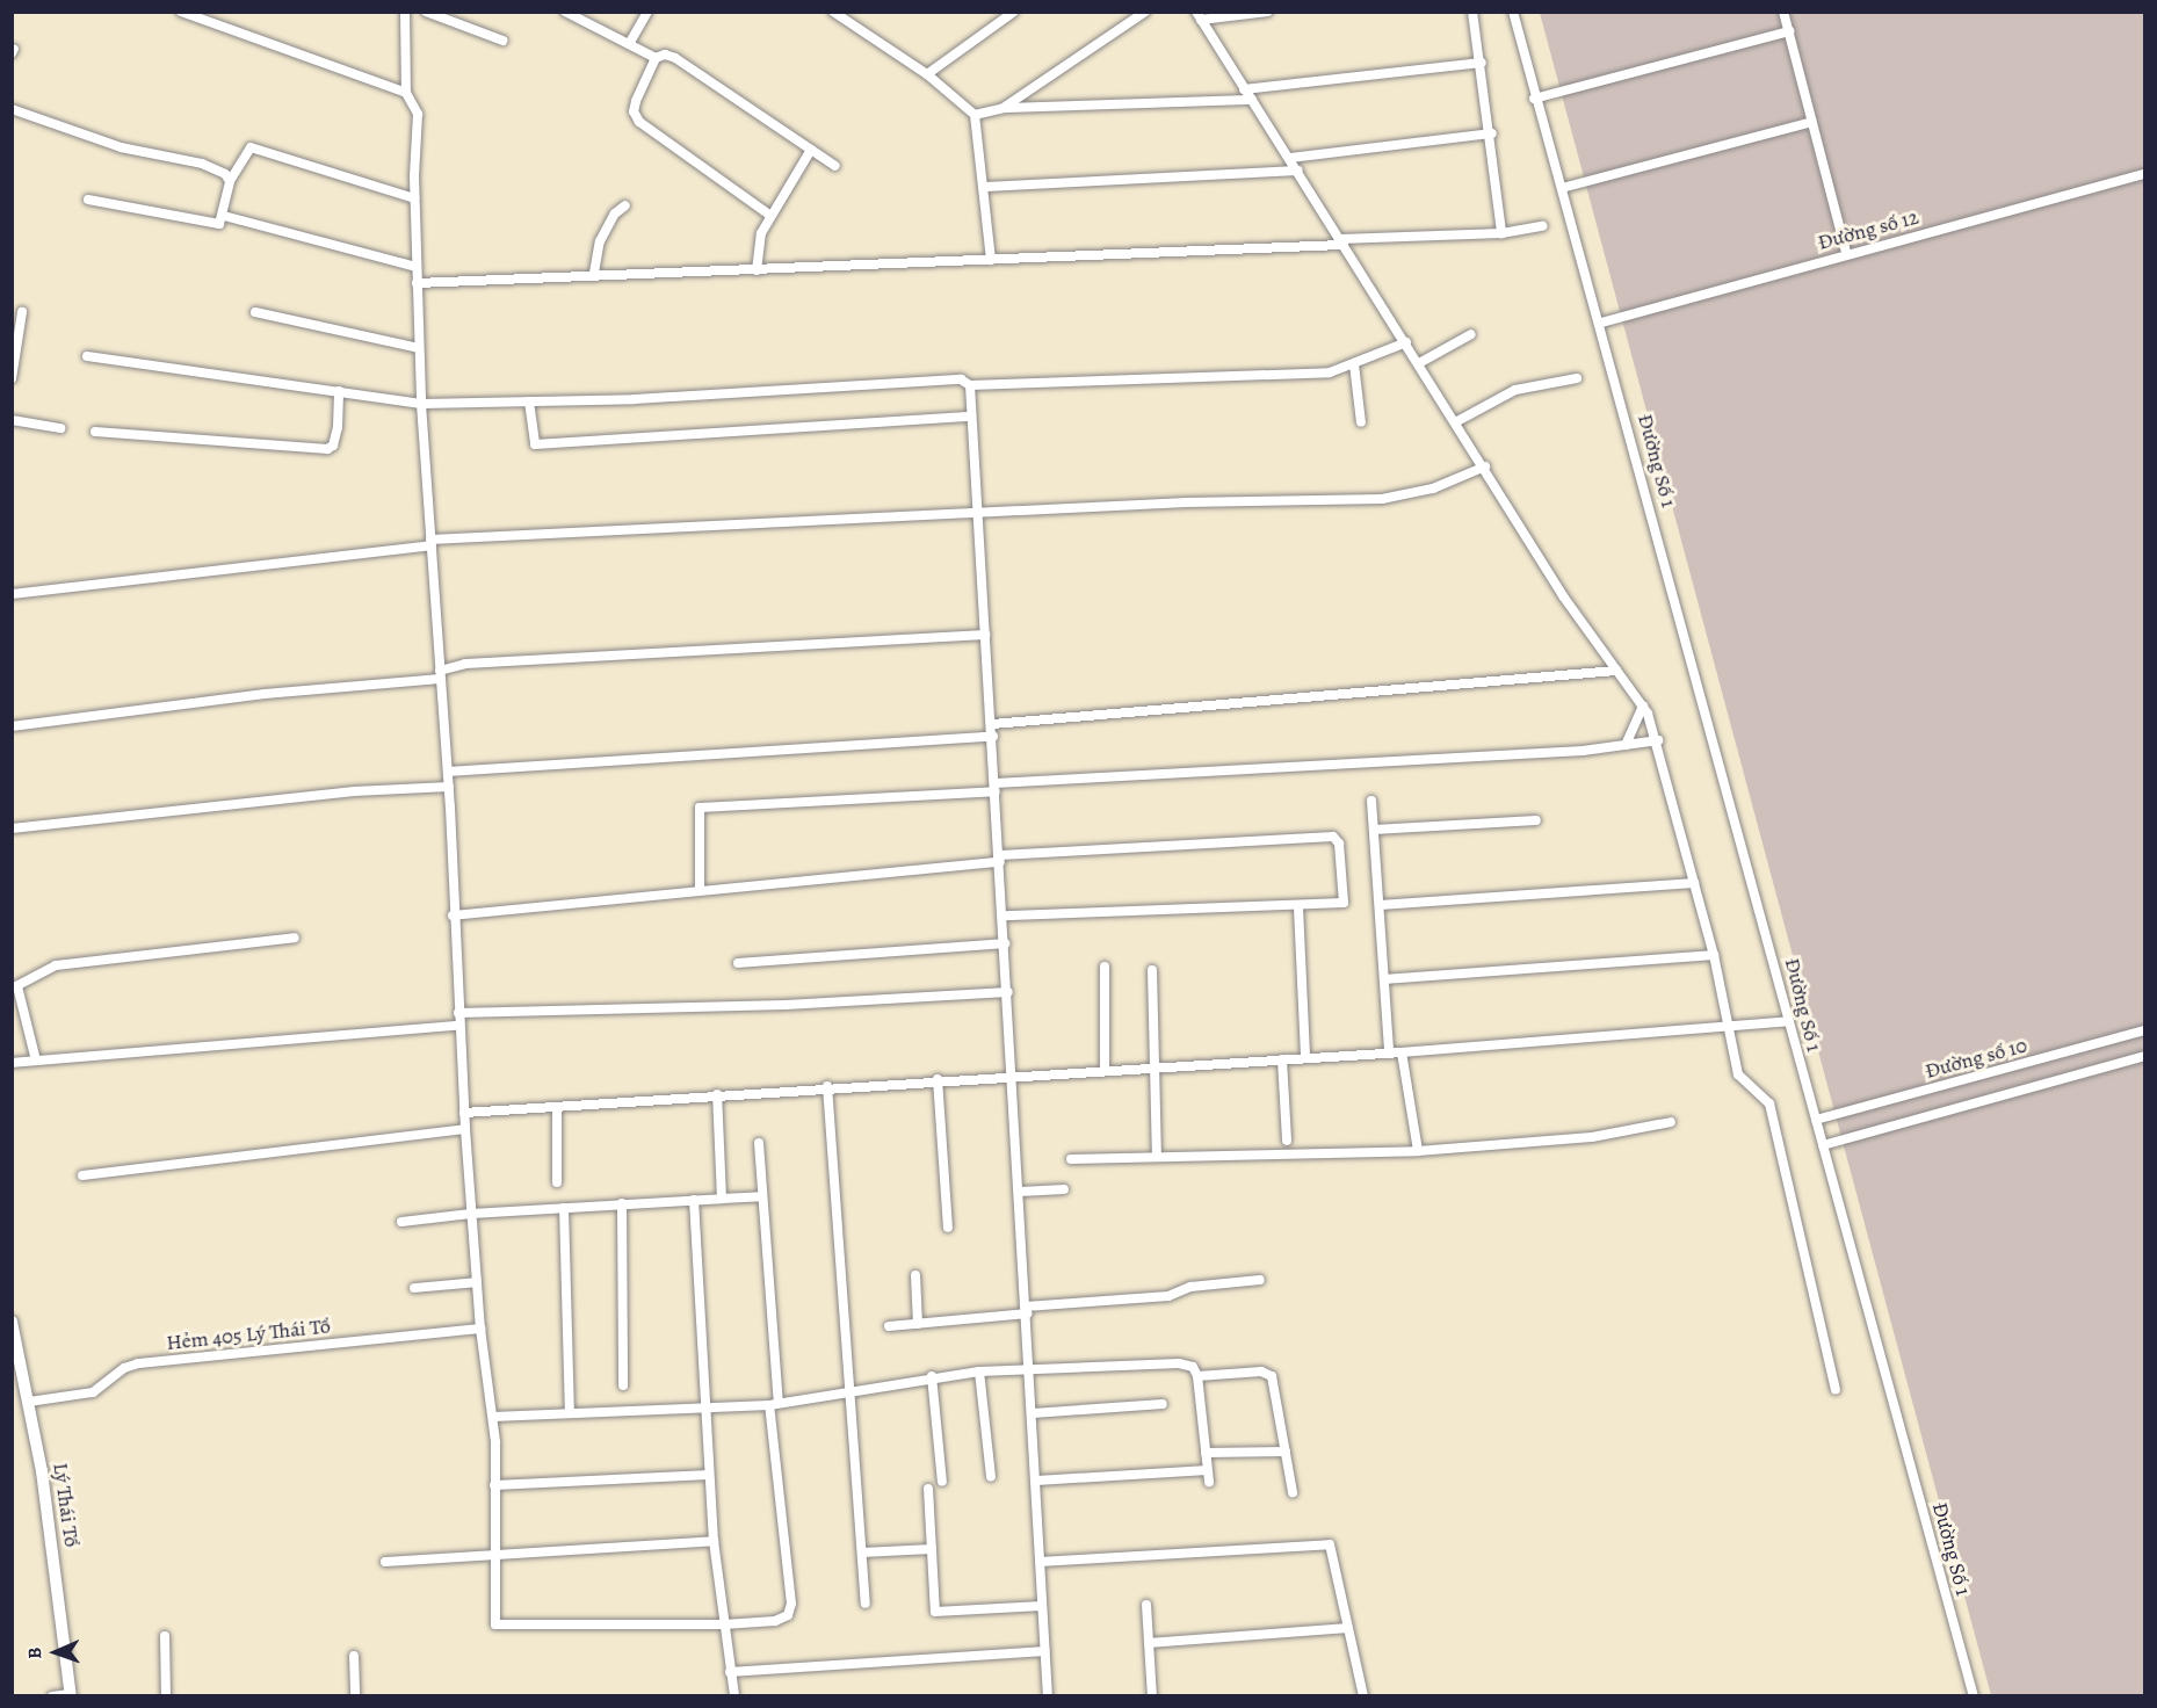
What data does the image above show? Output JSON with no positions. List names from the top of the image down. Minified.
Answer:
{"streets":{"main road":["Lý Thái Tổ"],"street":["Đường số 12","Đường Số 1","Đường số 10","Hẻm 405 Lý Thái Tổ"]},"crossings":[["Đường số 12","Đường Số 1"],["Đường Số 1","Đường số 10"],["Hẻm 405 Lý Thái Tổ","Lý Thái Tổ"]],"north":"left"}
